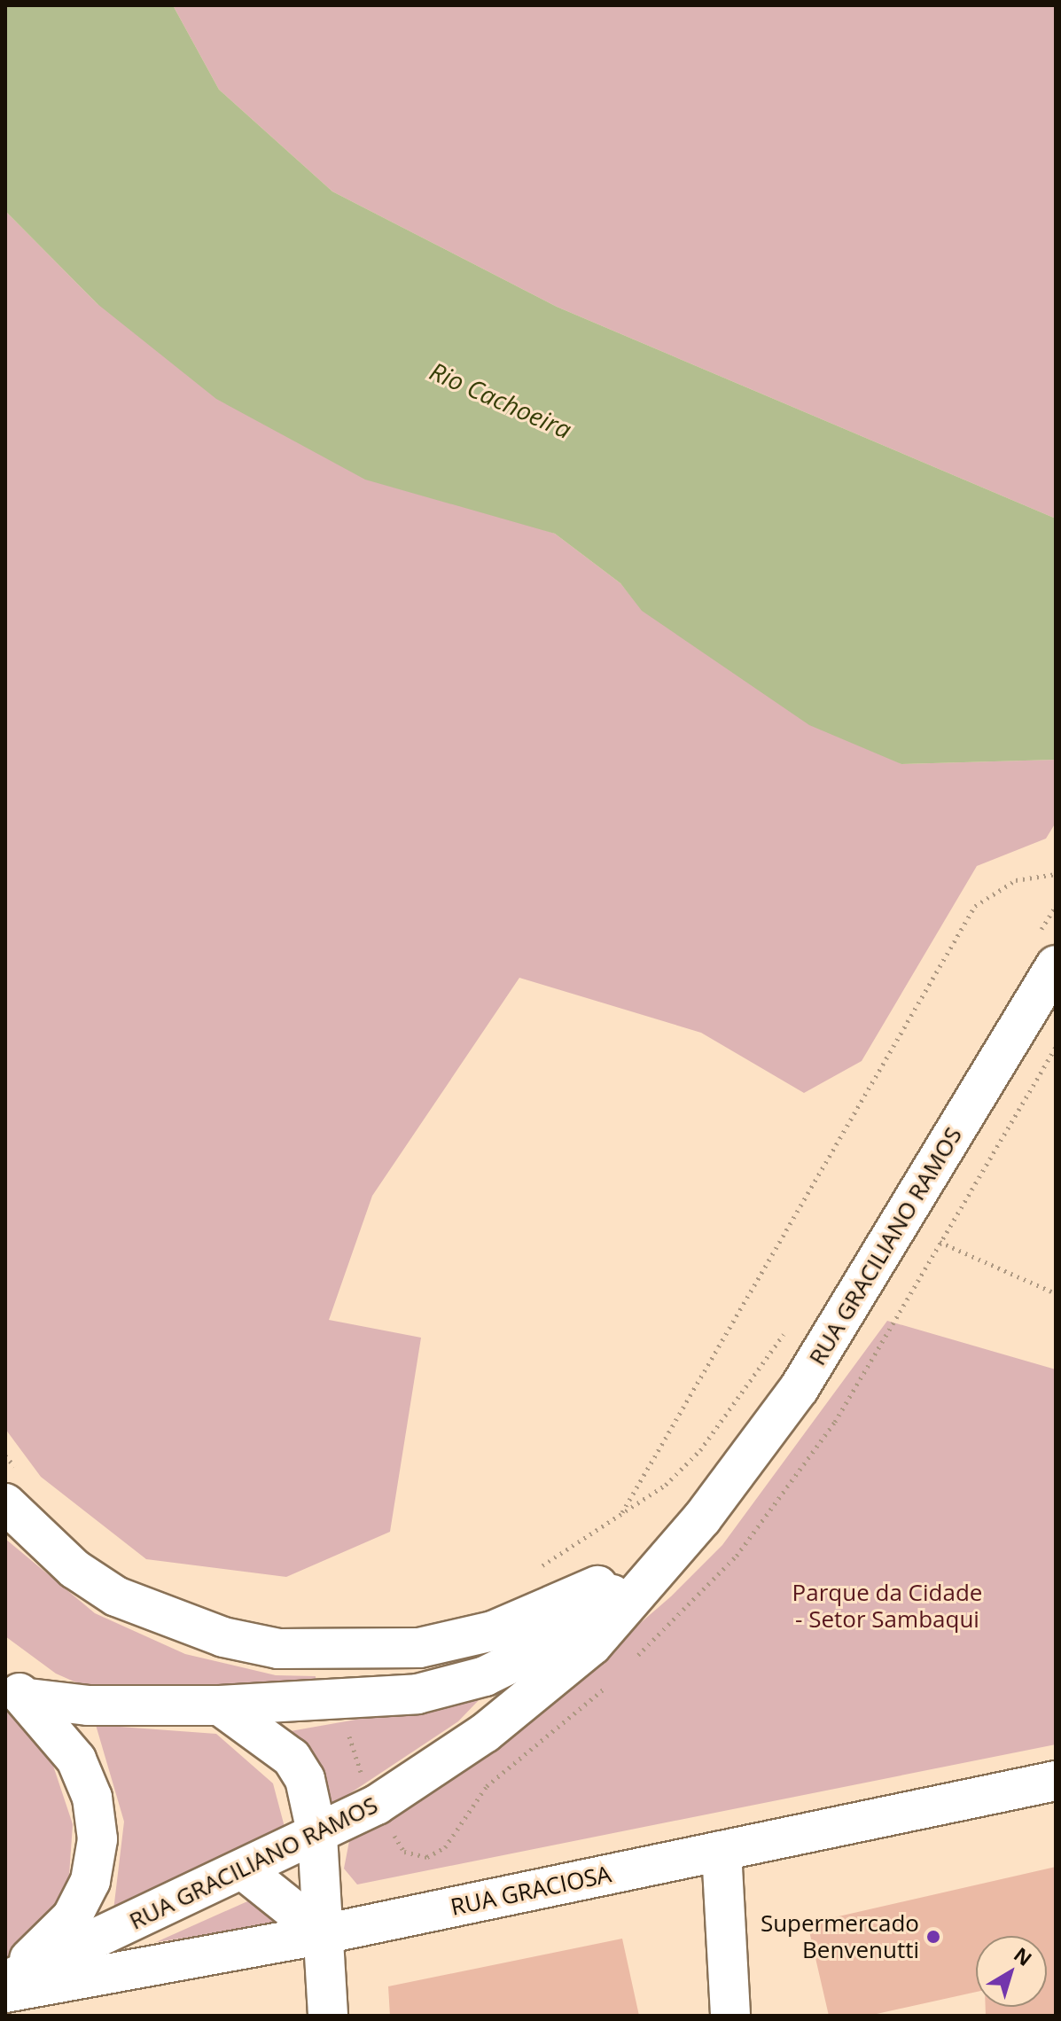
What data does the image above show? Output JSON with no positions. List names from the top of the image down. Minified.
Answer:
{"streets":{"main road":["RUA GRACILIANO RAMOS","RUA GRACIOSA"]},"water":["Rio Cachoeira"],"parks":["Parque da Cidade - Setor Sambaqui"],"places":["Supermercado Benvenutti"],"north":"top right"}
